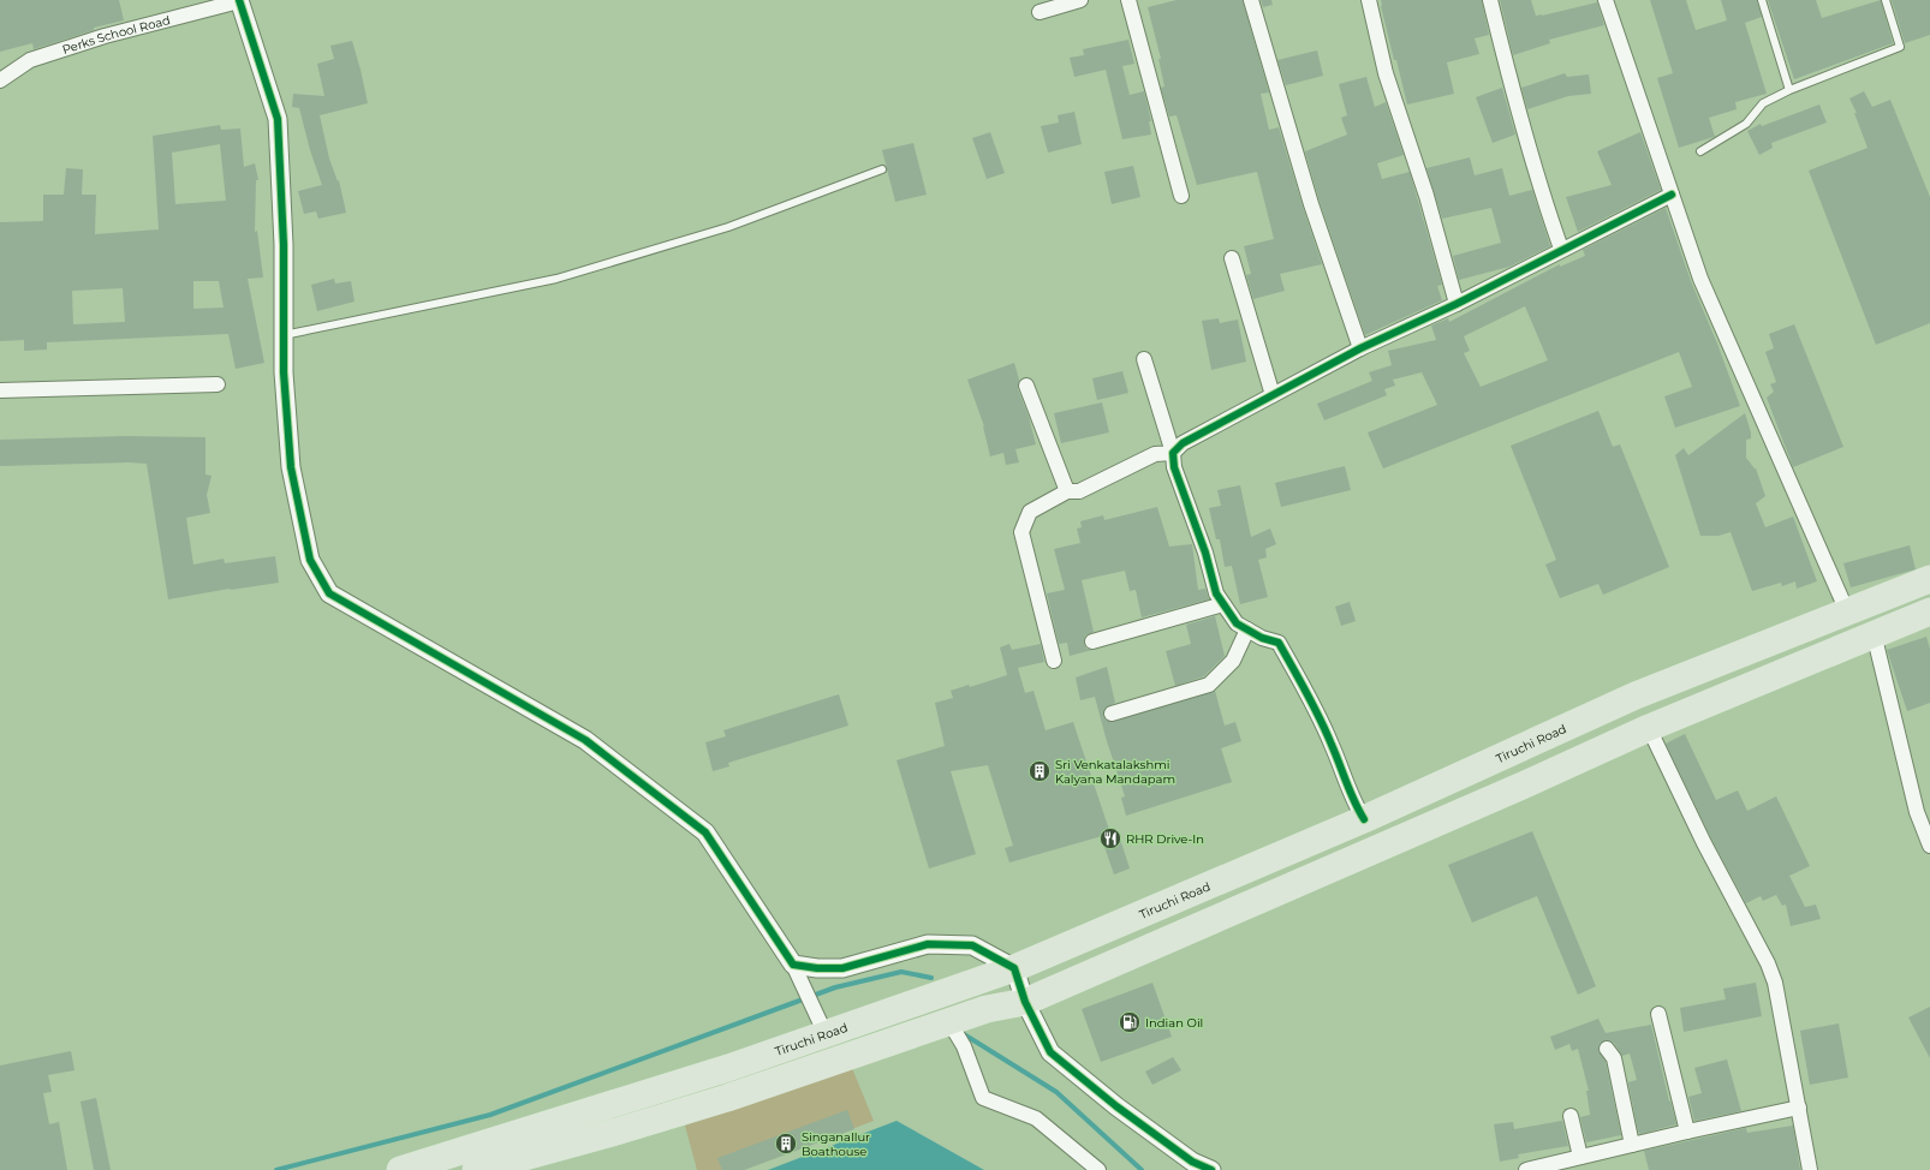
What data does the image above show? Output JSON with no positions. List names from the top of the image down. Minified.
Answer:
{"streets":{"highway":["Tiruchi Road"],"street":["Perks School Road"]},"places":{"building":["Sri Venkatalakshmi Kalyana Mandapam","Singanallur Boathouse"],"restaurant":["RHR Drive-In"],"fuel station":["Indian Oil"]}}
